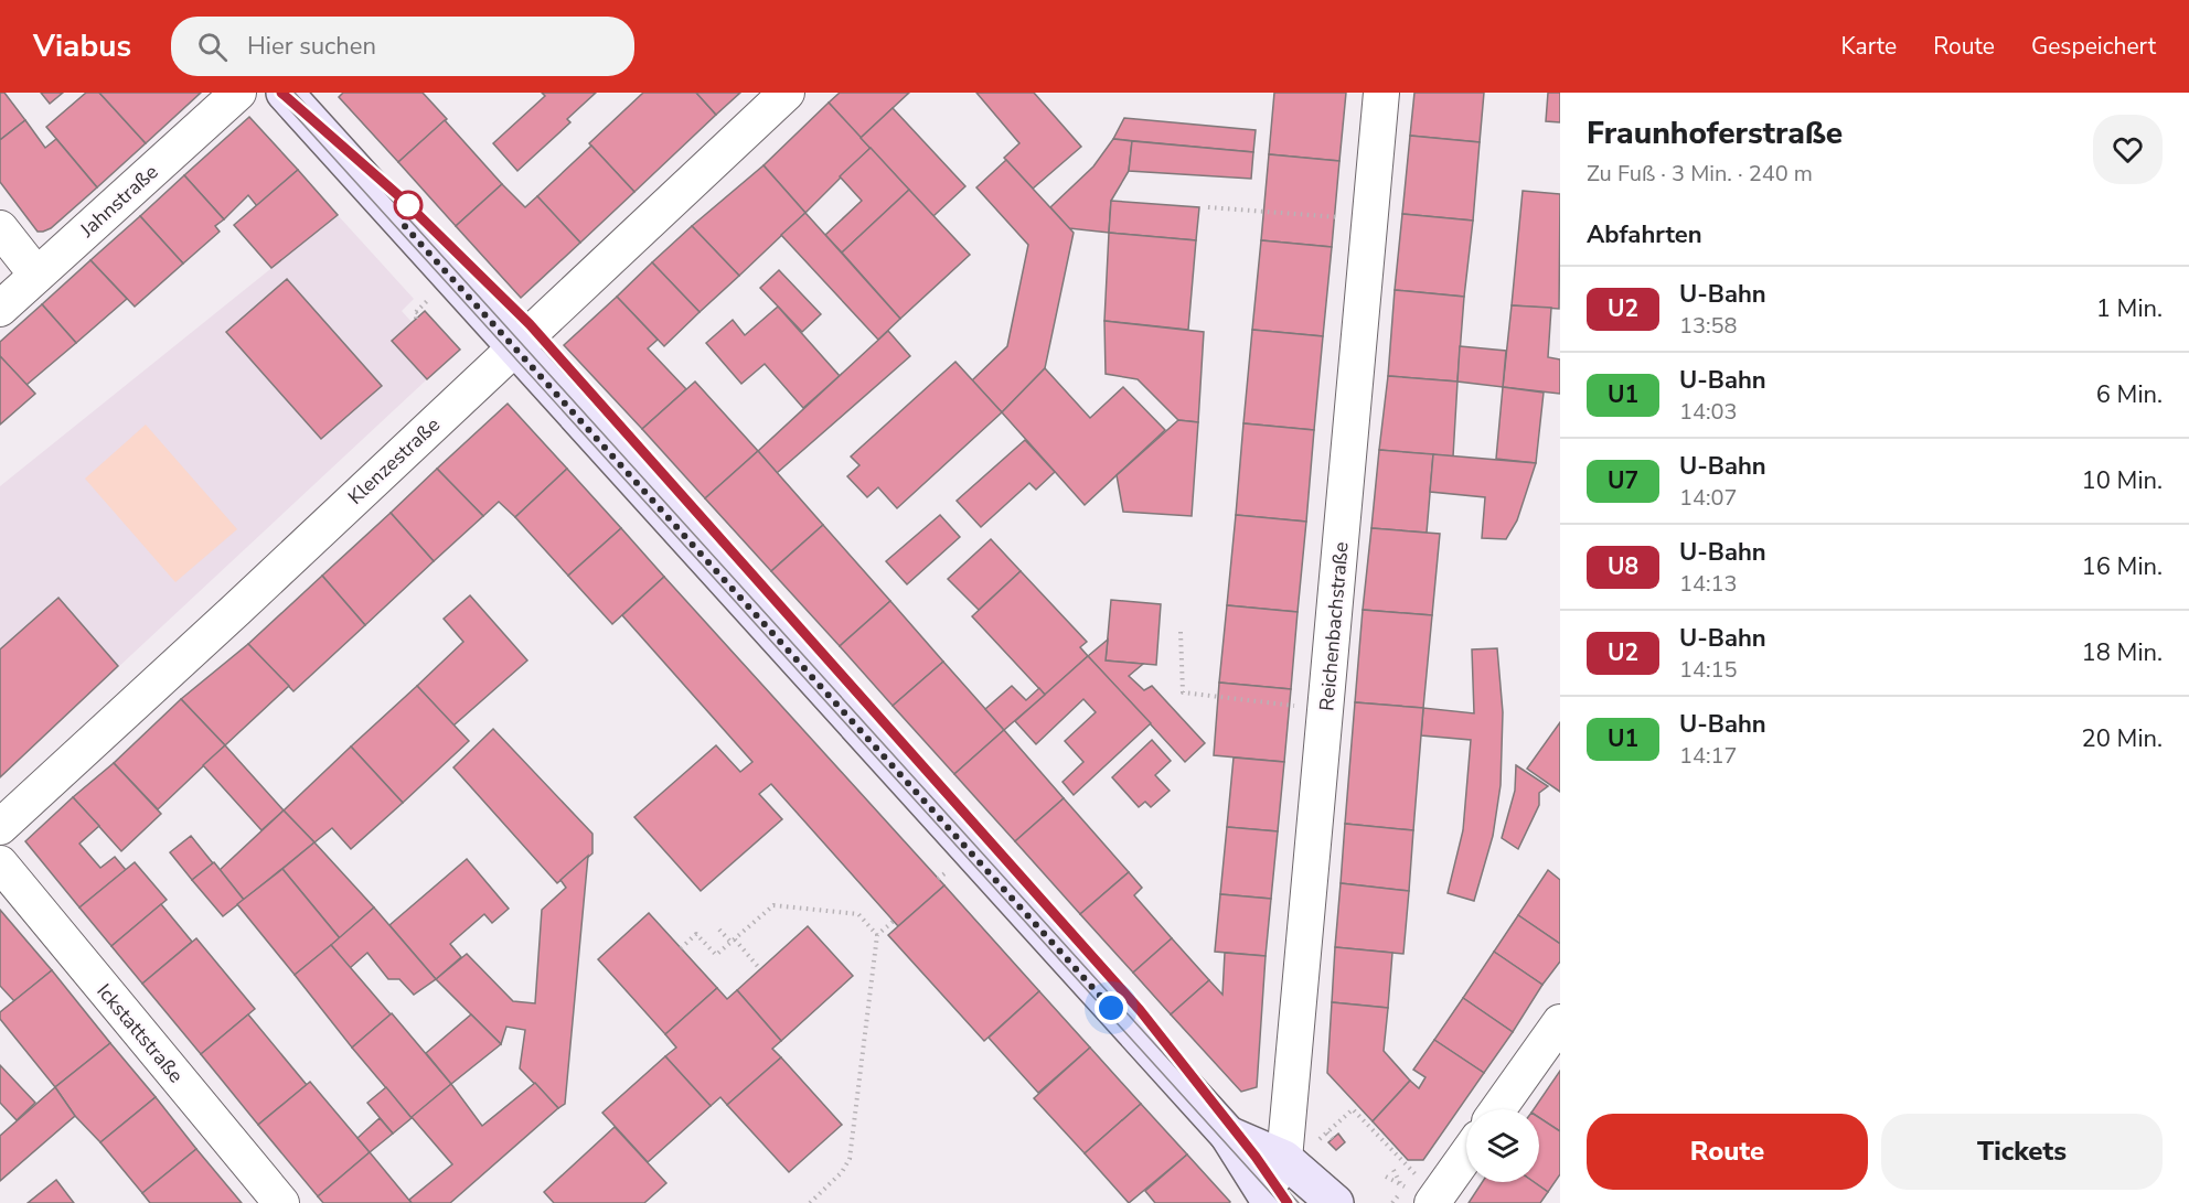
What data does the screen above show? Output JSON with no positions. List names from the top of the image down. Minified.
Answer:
{"streets":{"street":["Jahnstraße","Klenzestraße","Reichenbachstraße","Ickstattstraße"]},"lines":["metro line U2"],"page":{"header":"Viabus","search":"Hier suchen","nav":["Karte","Route","Gespeichert"],"heading":[["Fraunhoferstraße","Zu Fuß · 3 Min. · 240 m"],"Abfahrten"],"list":[{"mark":"U2","name":"U-Bahn","note":"13:58","value":"1 Min."},{"mark":"U1","name":"U-Bahn","note":"14:03","value":"6 Min."},{"mark":"U7","name":"U-Bahn","note":"14:07","value":"10 Min."},{"mark":"U8","name":"U-Bahn","note":"14:13","value":"16 Min."},{"mark":"U2","name":"U-Bahn","note":"14:15","value":"18 Min."},{"mark":"U1","name":"U-Bahn","note":"14:17","value":"20 Min."}],"buttons":["Route","Tickets"]}}
